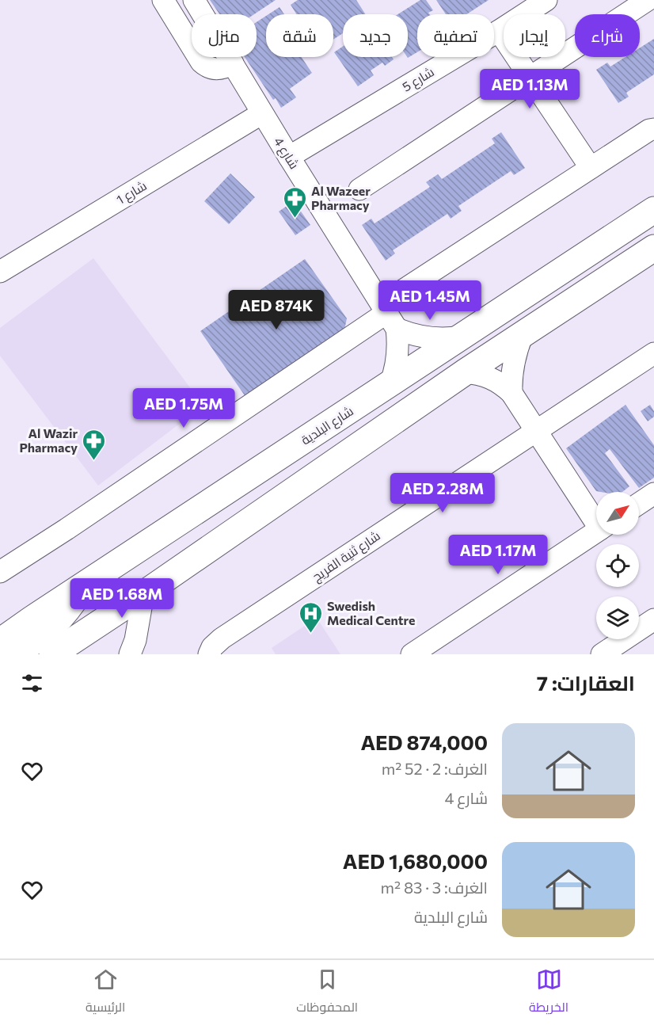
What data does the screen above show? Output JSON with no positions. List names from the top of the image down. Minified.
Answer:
{"streets":{"main road":["شارع البلدية"],"street":["شارع 5","شارع 4","شارع 1","شارع ثنية الفريج"]},"crossings":[["شارع 5","شارع 4"],["شارع 4","شارع 1"],["شارع 4","شارع البلدية"]],"places":{"pharmacy":["Al Wazeer Pharmacy","Al Wazir Pharmacy"],"hospital":["Swedish Medical Centre"]},"north":"top right","page":{"chip":["شراء","إيجار","تصفية","جديد","شقة","منزل"],"price":["AED 1.13M","AED 1.45M","AED 874K","AED 1.75M","AED 2.28M","AED 1.17M","AED 1.68M"],"heading":"العقارات: 7","list":[{"name":"AED 874,000","note":"الغرف: 2 · 52 m² · شارع 4"},{"name":"AED 1,680,000","note":"الغرف: 3 · 83 m² · شارع البلدية"}],"tabs":["الخريطة","المحفوظات","الرئيسية"]}}
